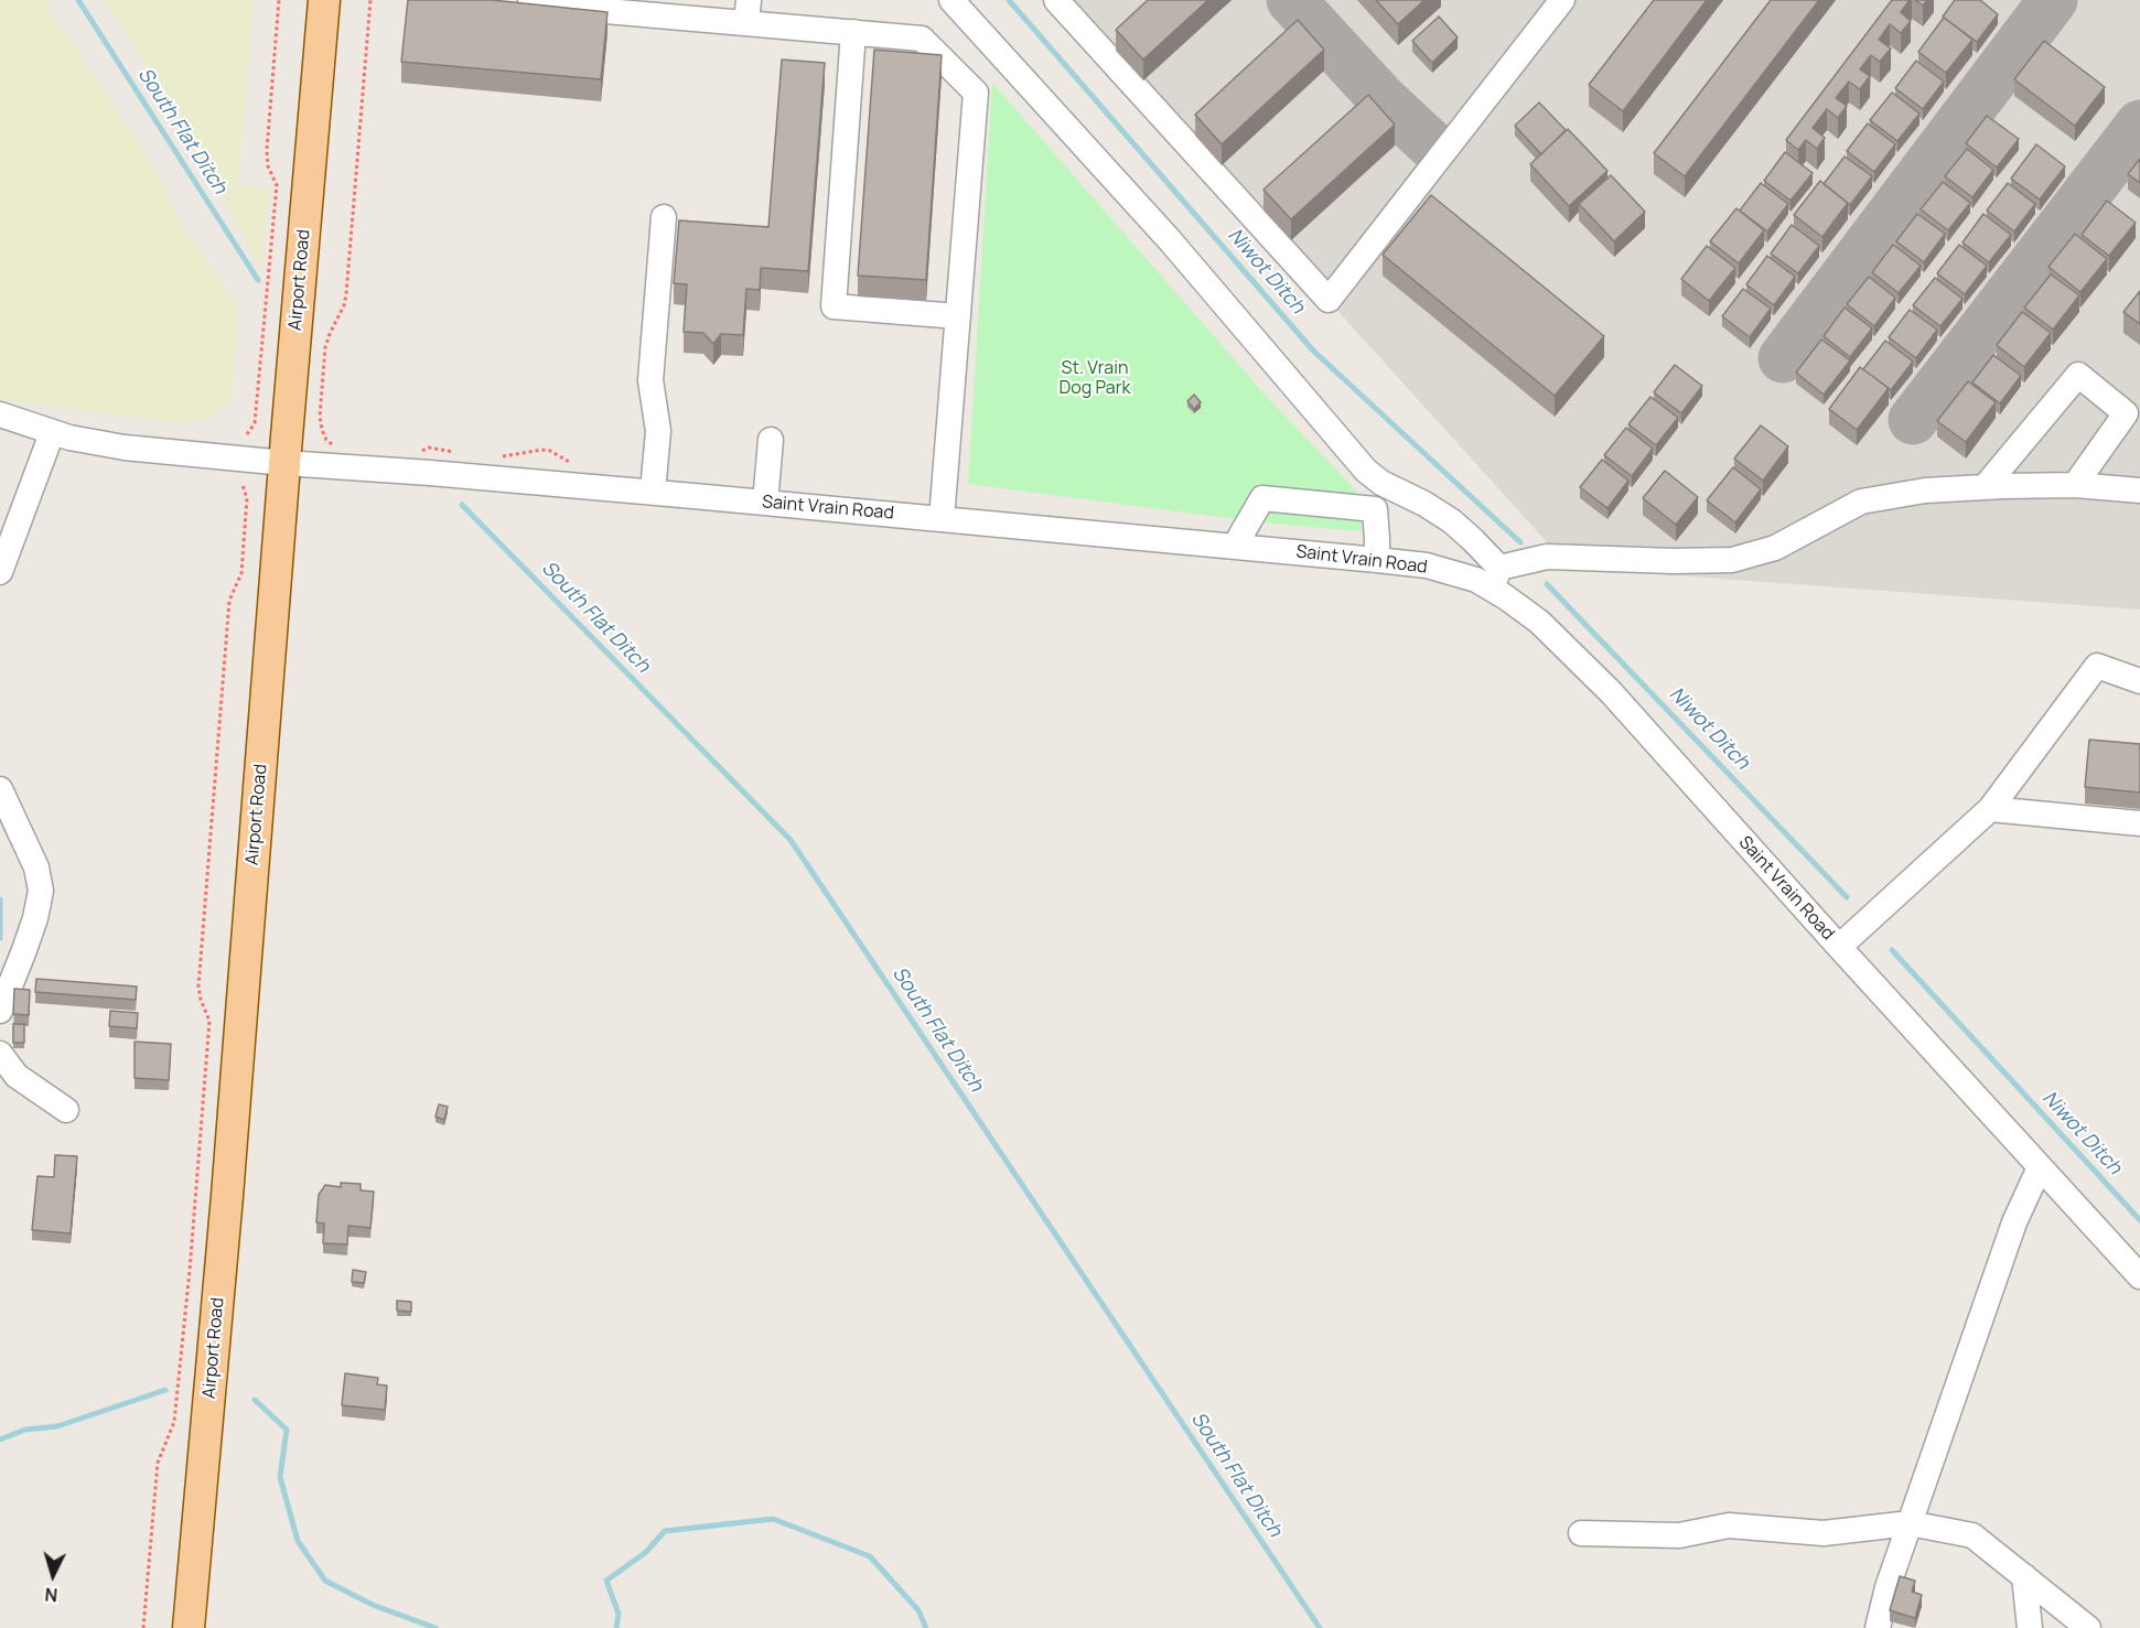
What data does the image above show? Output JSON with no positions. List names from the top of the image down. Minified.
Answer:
{"streets":{"main road":["Airport Road"],"street":["Saint Vrain Road"]},"crossings":[["Airport Road","Saint Vrain Road"]],"water":["South Flat Ditch","Niwot Ditch"],"parks":["St. Vrain Dog Park"],"north":"bottom"}
